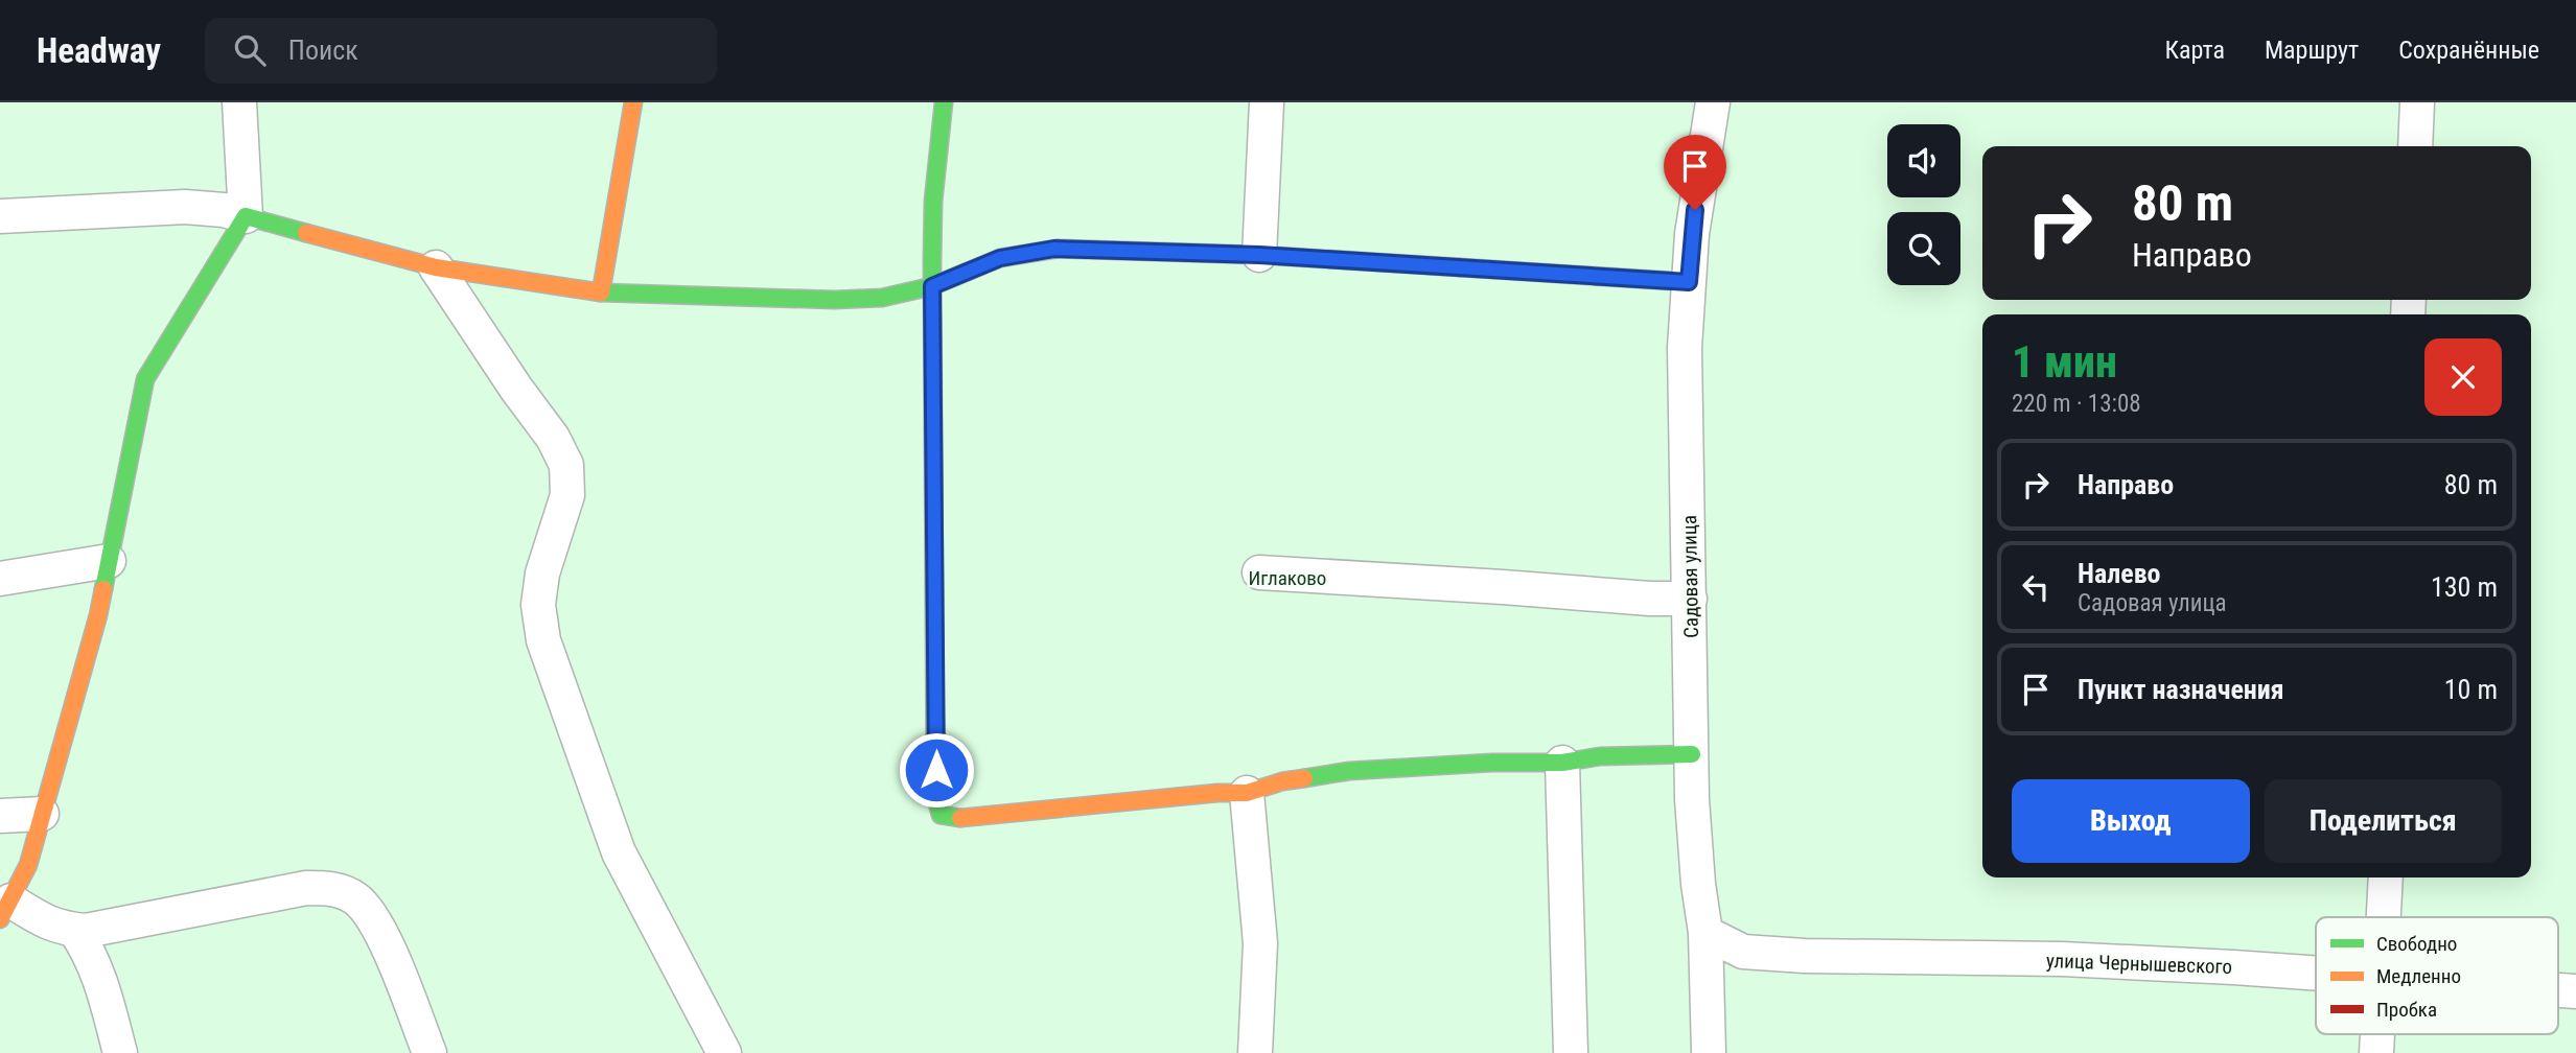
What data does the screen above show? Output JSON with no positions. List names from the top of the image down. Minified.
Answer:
{"streets":{"street":["Садовая улица","улица Чернышевского"]},"crossings":[["Садовая улица","улица Чернышевского"]],"parks":["Иглаково"],"legend":["Свободно","Медленно","Пробка"],"page":{"header":"Headway","search":"Поиск","nav":["Карта","Маршрут","Сохранённые"],"turn":["80 m","Направо"],"heading":["1 мин","220 m · 13:08"],"list":[{"name":"Направо","value":"80 m"},{"name":"Налево","note":"Садовая улица","value":"130 m"},{"name":"Пункт назначения","value":"10 m"}],"buttons":["Выход","Поделиться"]}}
